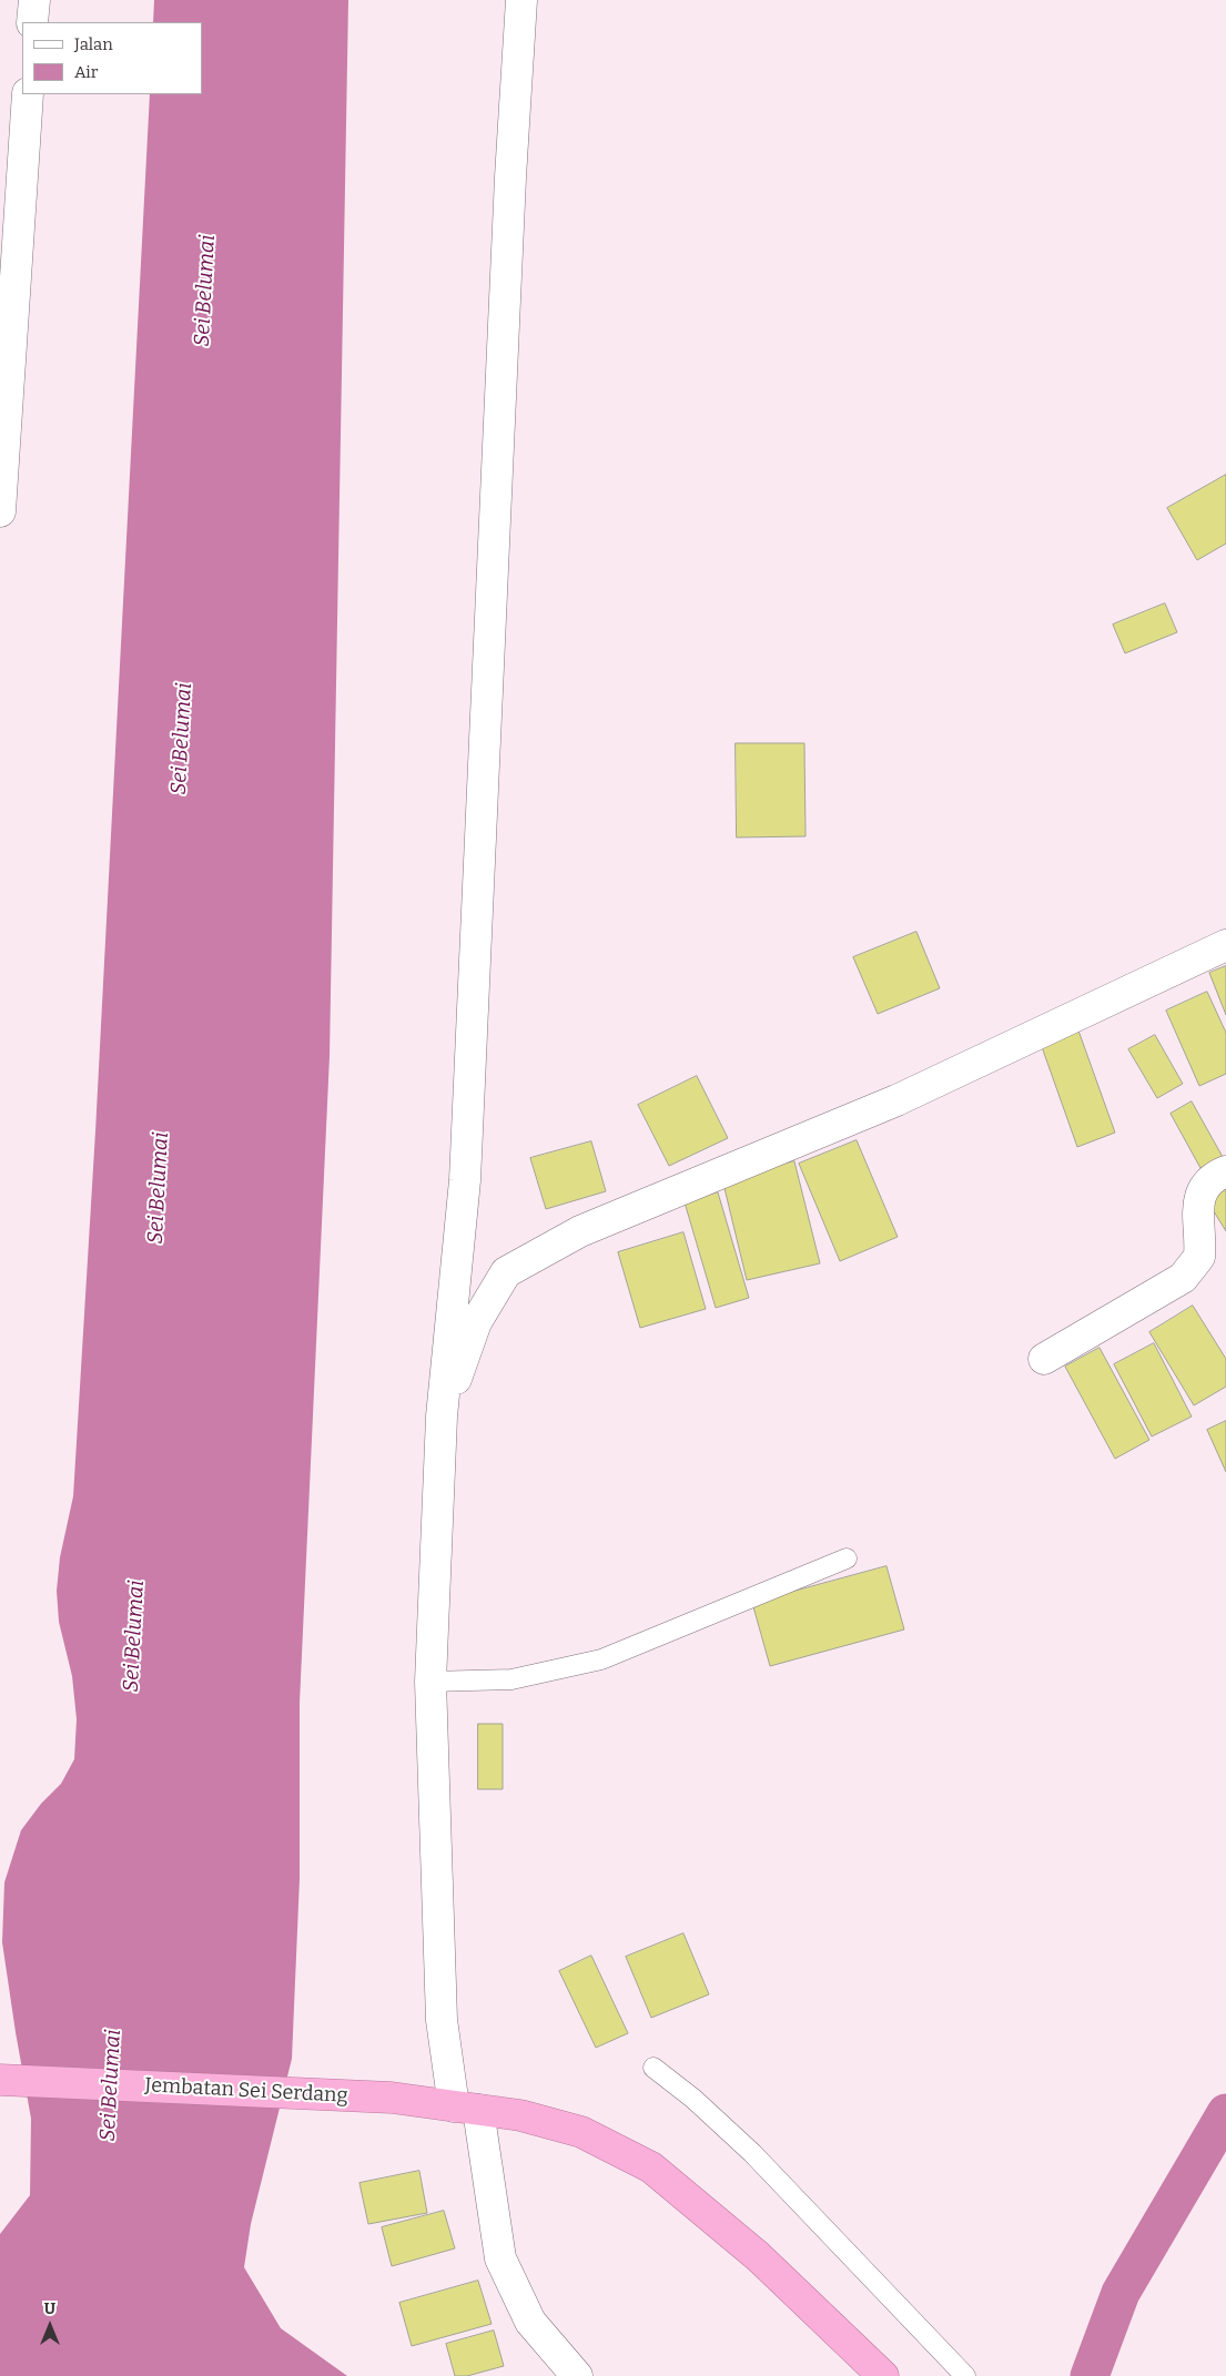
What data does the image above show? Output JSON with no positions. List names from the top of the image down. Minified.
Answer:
{"streets":{"highway":["Jembatan Sei Serdang"]},"water":["Sei Belumai"],"legend":["Jalan","Air"],"north":"top"}
